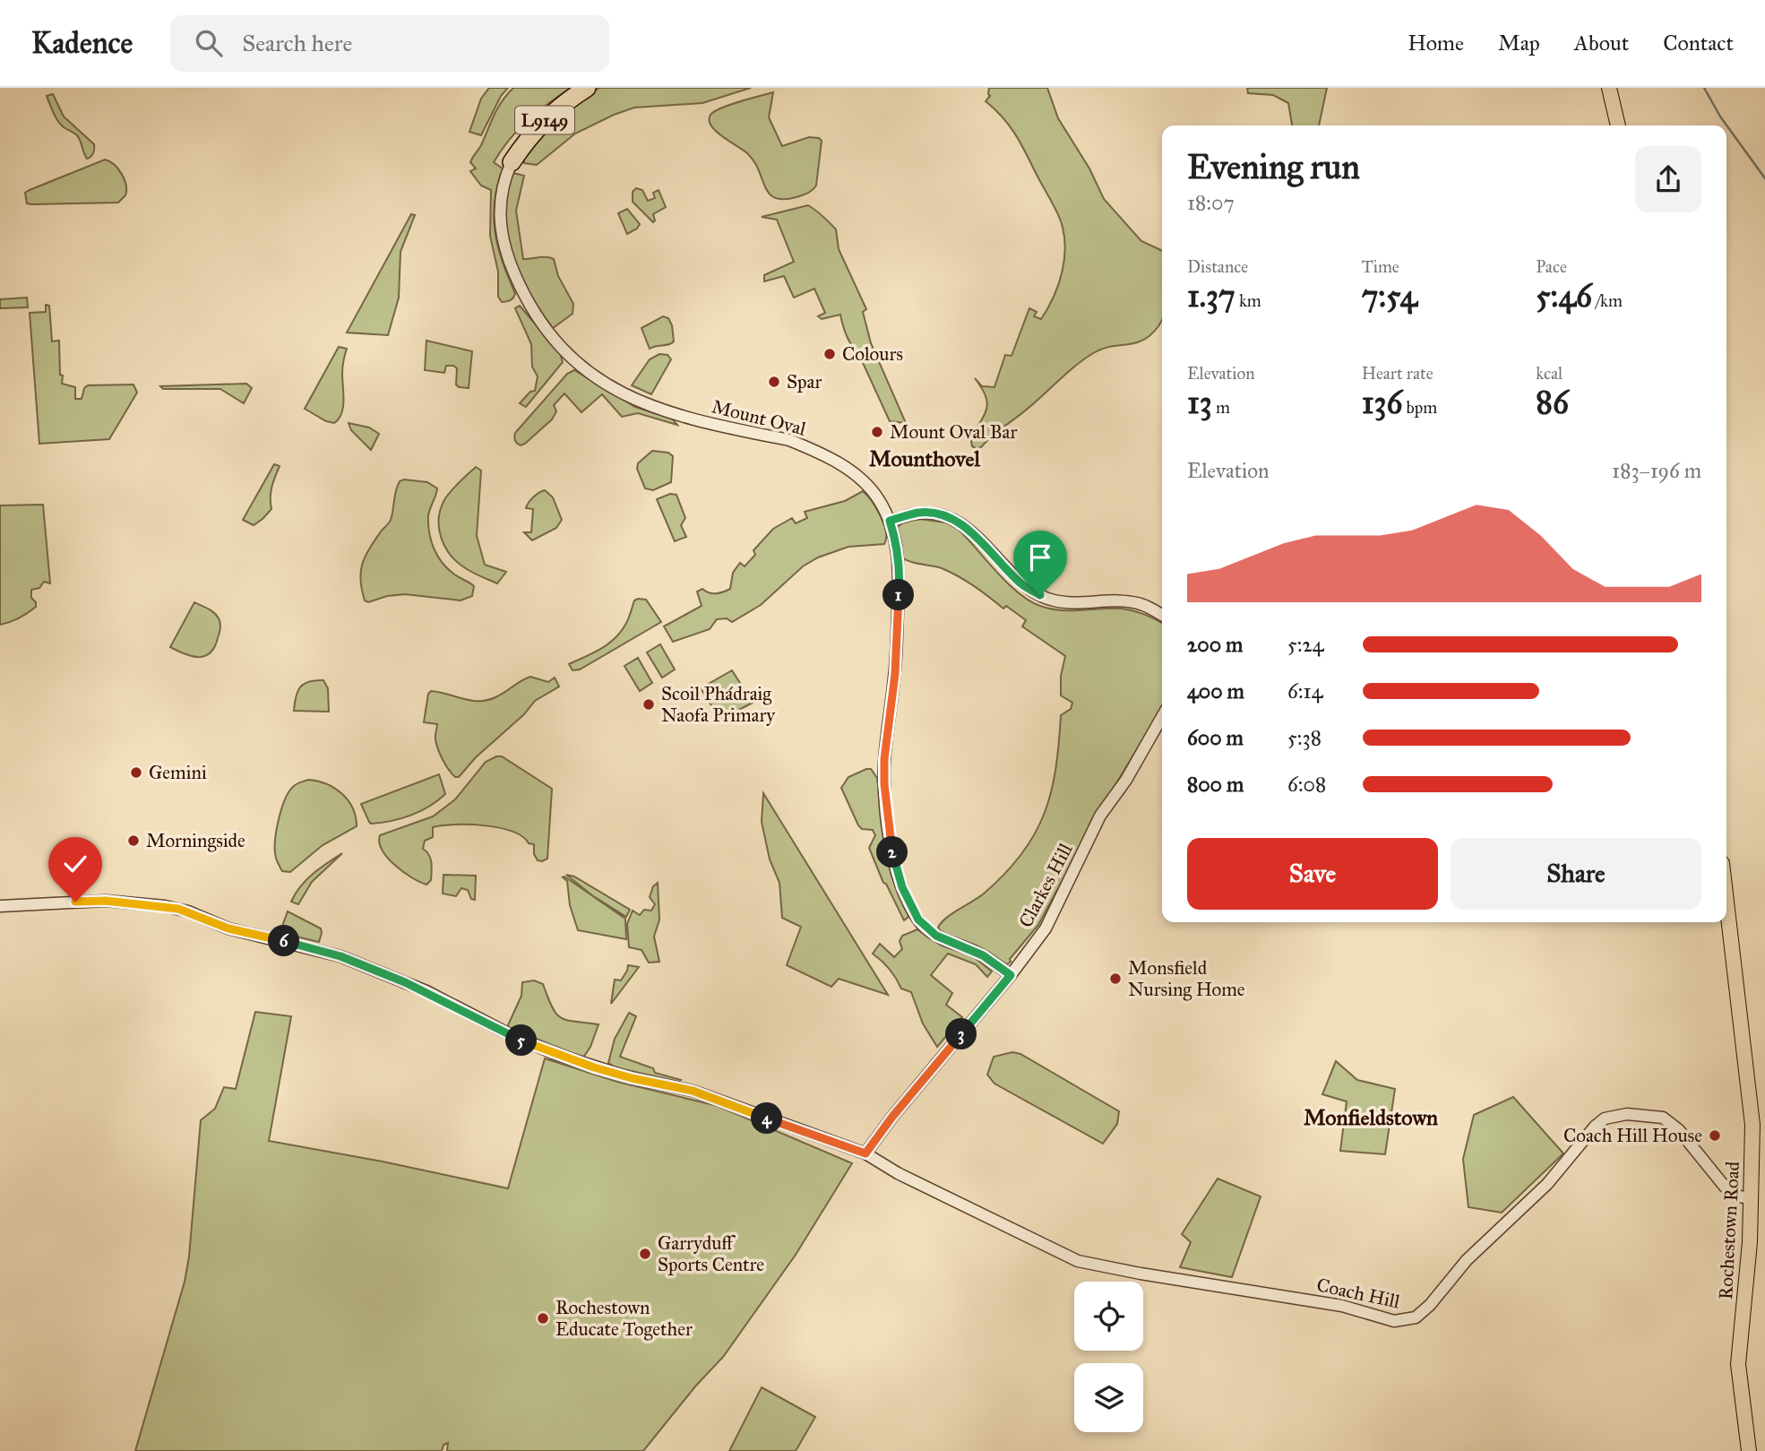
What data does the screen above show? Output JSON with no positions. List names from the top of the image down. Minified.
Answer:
{"streets":{"highway":["L9149"],"main road":["Rochestown Road"],"street":["Mount Oval","Clarkes Hill","Coach Hill"]},"crossings":[["L9149","Mount Oval"],["Mount Oval","Clarkes Hill"],["Clarkes Hill","Coach Hill"],["Rochestown Road","Coach Hill"]],"districts":["Mounthovel","Monfieldstown"],"places":["Colours","Spar","Mount Oval Bar","Scoil Phádraig Naofa Primary","Gemini","Morningside","Monsfield Nursing Home","Coach Hill House","Garryduff Sports Centre","Rochestown Educate Together"],"page":{"header":"Kadence","search":"Search here","nav":["Home","Map","About","Contact"],"heading":["Evening run","18:07"],"stats":[["Distance","1.37 km"],["Time","7:54"],["Pace","5:46 /km"],["Elevation","13 m"],["Heart rate","136 bpm"],["kcal","86"]],"chart":["Elevation","183–196 m"],"pins":["1","2","6","3","5","4"],"list":[{"name":"200 m","note":"5:24"},{"name":"400 m","note":"6:14"},{"name":"600 m","note":"5:38"},{"name":"800 m","note":"6:08"}],"buttons":["Save","Share"]}}
